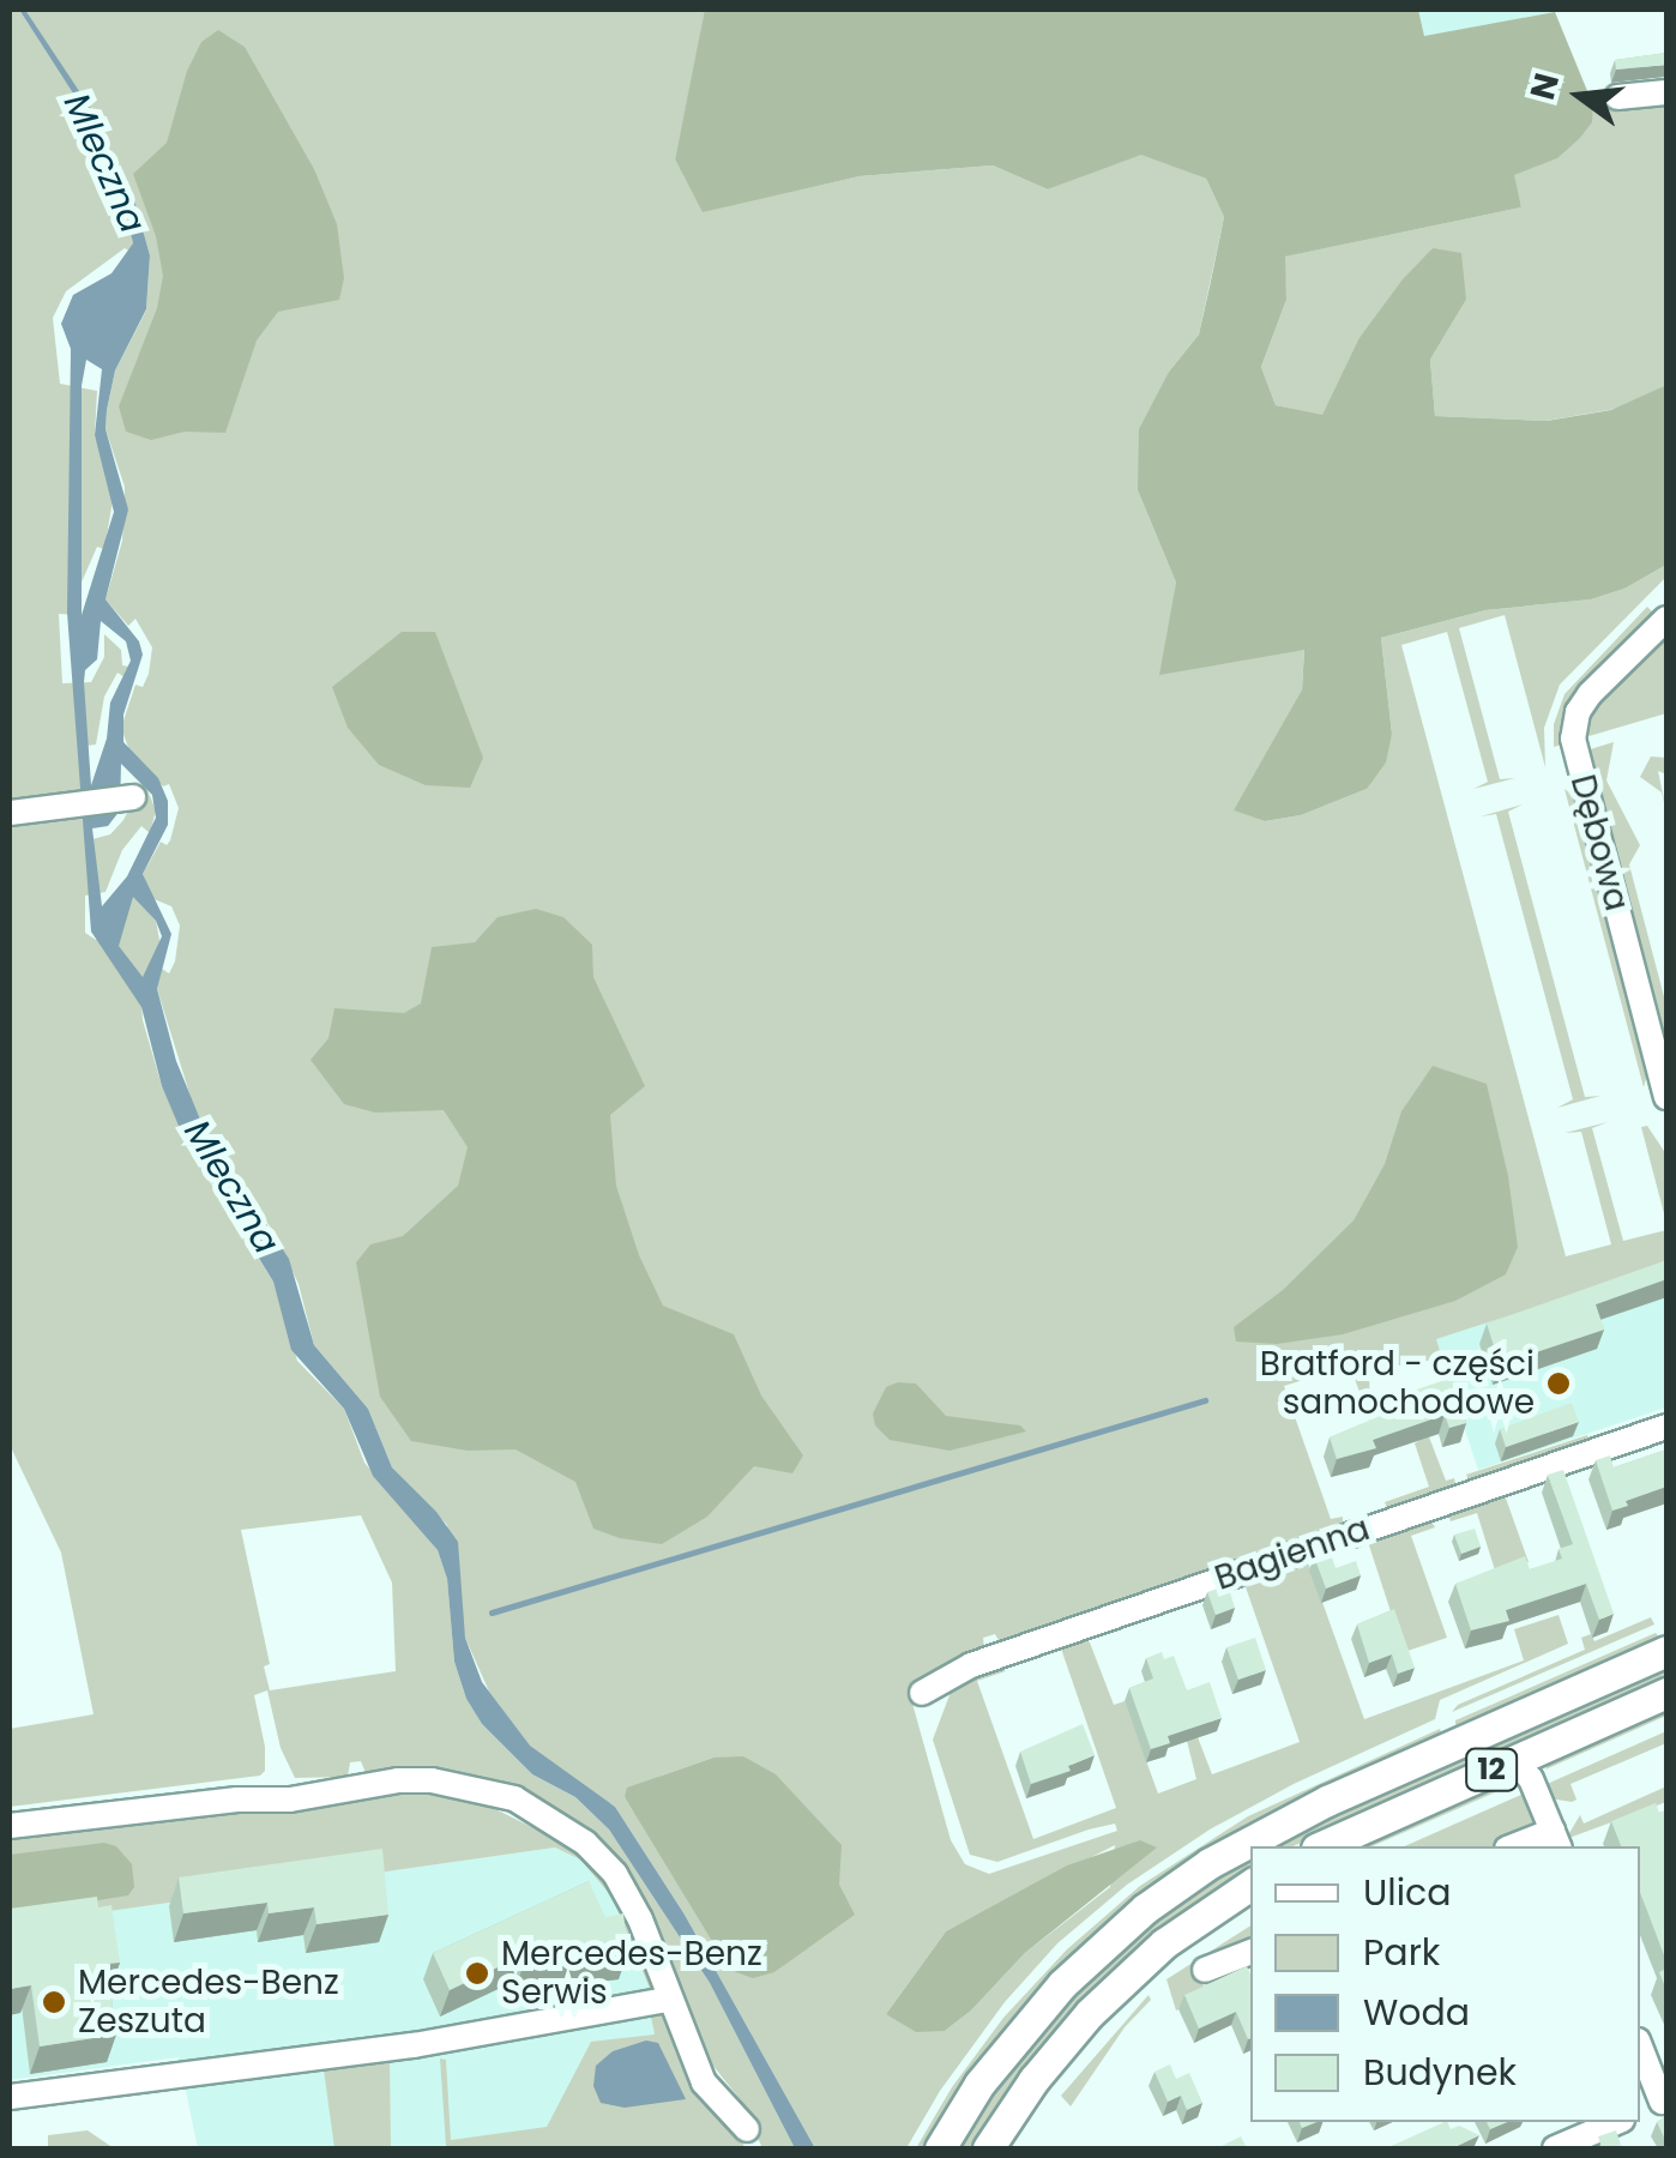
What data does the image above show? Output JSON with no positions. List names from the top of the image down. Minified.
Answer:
{"streets":{"main road":["12"],"street":["Dębowa","Bagienna"]},"water":["Mleczna"],"places":["Bratford - części samochodowe","Mercedes-Benz Serwis","Mercedes-Benz Zeszuta"],"legend":["Ulica","Park","Woda","Budynek"],"north":"left"}
